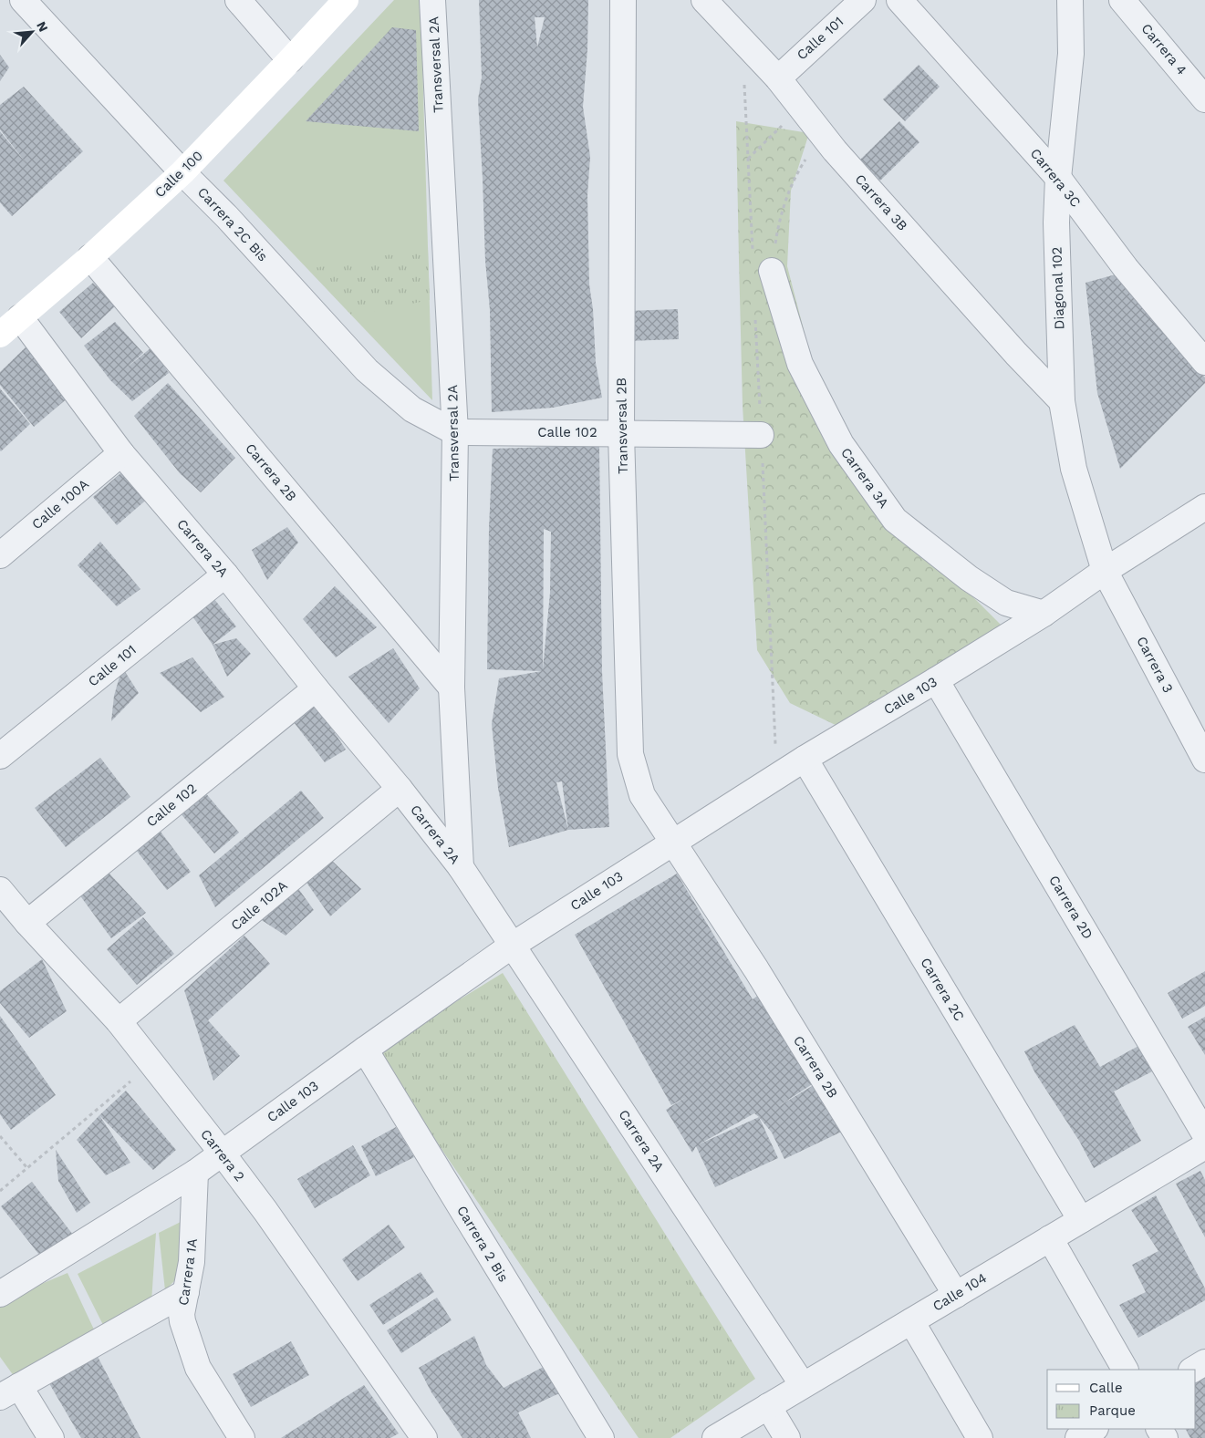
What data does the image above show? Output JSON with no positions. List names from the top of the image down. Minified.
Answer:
{"streets":{"street":["Calle 101","Carrera 4","Transversal 2A","Calle 100","Carrera 3C","Carrera 3B","Carrera 2C Bis","Diagonal 102","Transversal 2B","Calle 102","Carrera 2B","Carrera 3A","Calle 100A","Carrera 2A","Carrera 3","Calle 103","Calle 102A","Carrera 2D","Carrera 2C","Carrera 2","Carrera 2 Bis","Carrera 1A","Calle 104"]},"crossings":[["Calle 101","Carrera 3B"],["Calle 101","Carrera 2A"],["Transversal 2A","Carrera 2C Bis"],["Transversal 2A","Calle 102"],["Transversal 2A","Carrera 2B"],["Transversal 2A","Carrera 2A"],["Calle 100","Carrera 2C Bis"],["Calle 100","Carrera 2B"],["Calle 100","Carrera 2A"],["Carrera 3C","Diagonal 102"],["Carrera 3B","Diagonal 102"],["Carrera 2C Bis","Calle 102"],["Diagonal 102","Carrera 3"],["Diagonal 102","Calle 103"],["Transversal 2B","Calle 102"],["Transversal 2B","Carrera 2B"],["Transversal 2B","Calle 103"],["Calle 102","Carrera 2A"],["Calle 102","Carrera 2"],["Carrera 2B","Calle 103"],["Carrera 2B","Calle 104"],["Carrera 3A","Calle 103"],["Calle 100A","Carrera 2A"],["Carrera 2A","Calle 103"],["Carrera 2A","Calle 102A"],["Carrera 2A","Calle 104"],["Carrera 3","Calle 103"],["Calle 103","Carrera 2D"],["Calle 103","Carrera 2C"],["Calle 103","Carrera 2"],["Calle 103","Carrera 2 Bis"],["Calle 103","Carrera 1A"],["Calle 102A","Carrera 2"],["Carrera 2C","Calle 104"]],"legend":["Calle","Parque"],"north":"top right"}
